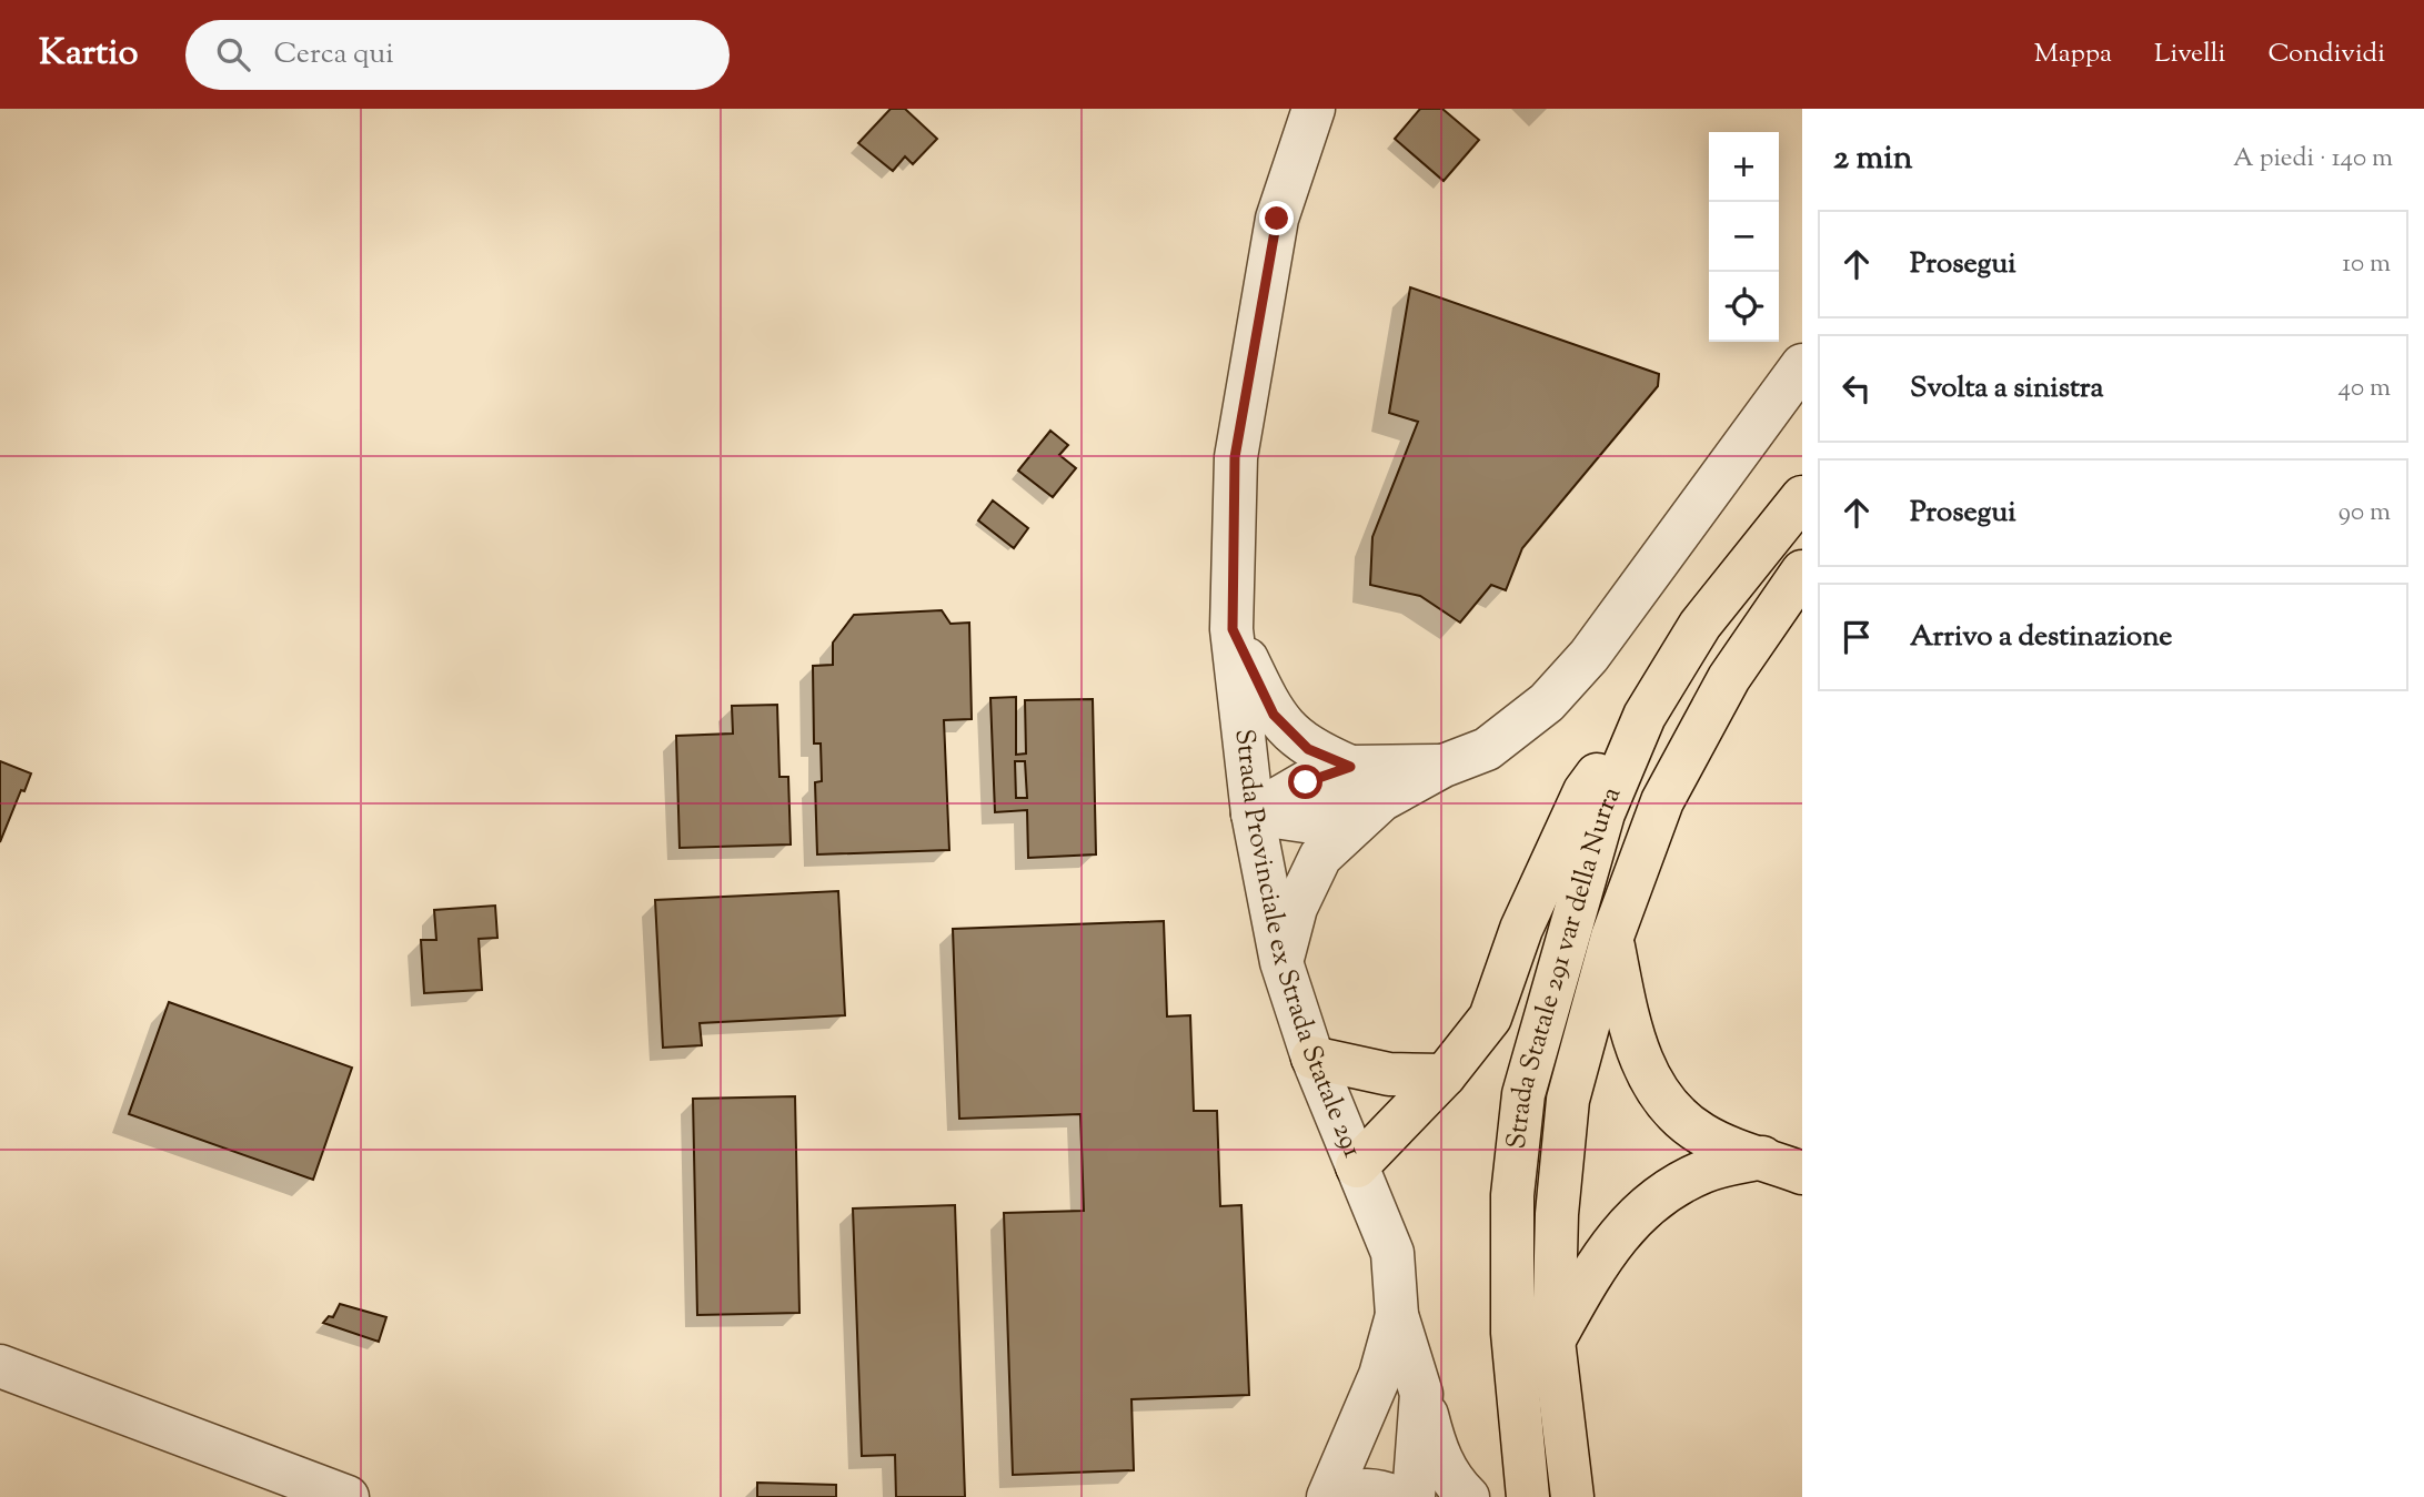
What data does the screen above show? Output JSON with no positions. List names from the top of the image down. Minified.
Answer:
{"streets":{"highway":["Strada Statale 291 var della Nurra"],"street":["Strada Provinciale ex Strada Statale 291"]},"page":{"header":"Kartio","search":"Cerca qui","nav":["Mappa","Livelli","Condividi"],"heading":["2 min","A piedi · 140 m"],"map_buttons":["+","−"],"list":[["Prosegui","10 m"],["Svolta a sinistra","40 m"],["Prosegui","90 m"],"Arrivo a destinazione"]}}
